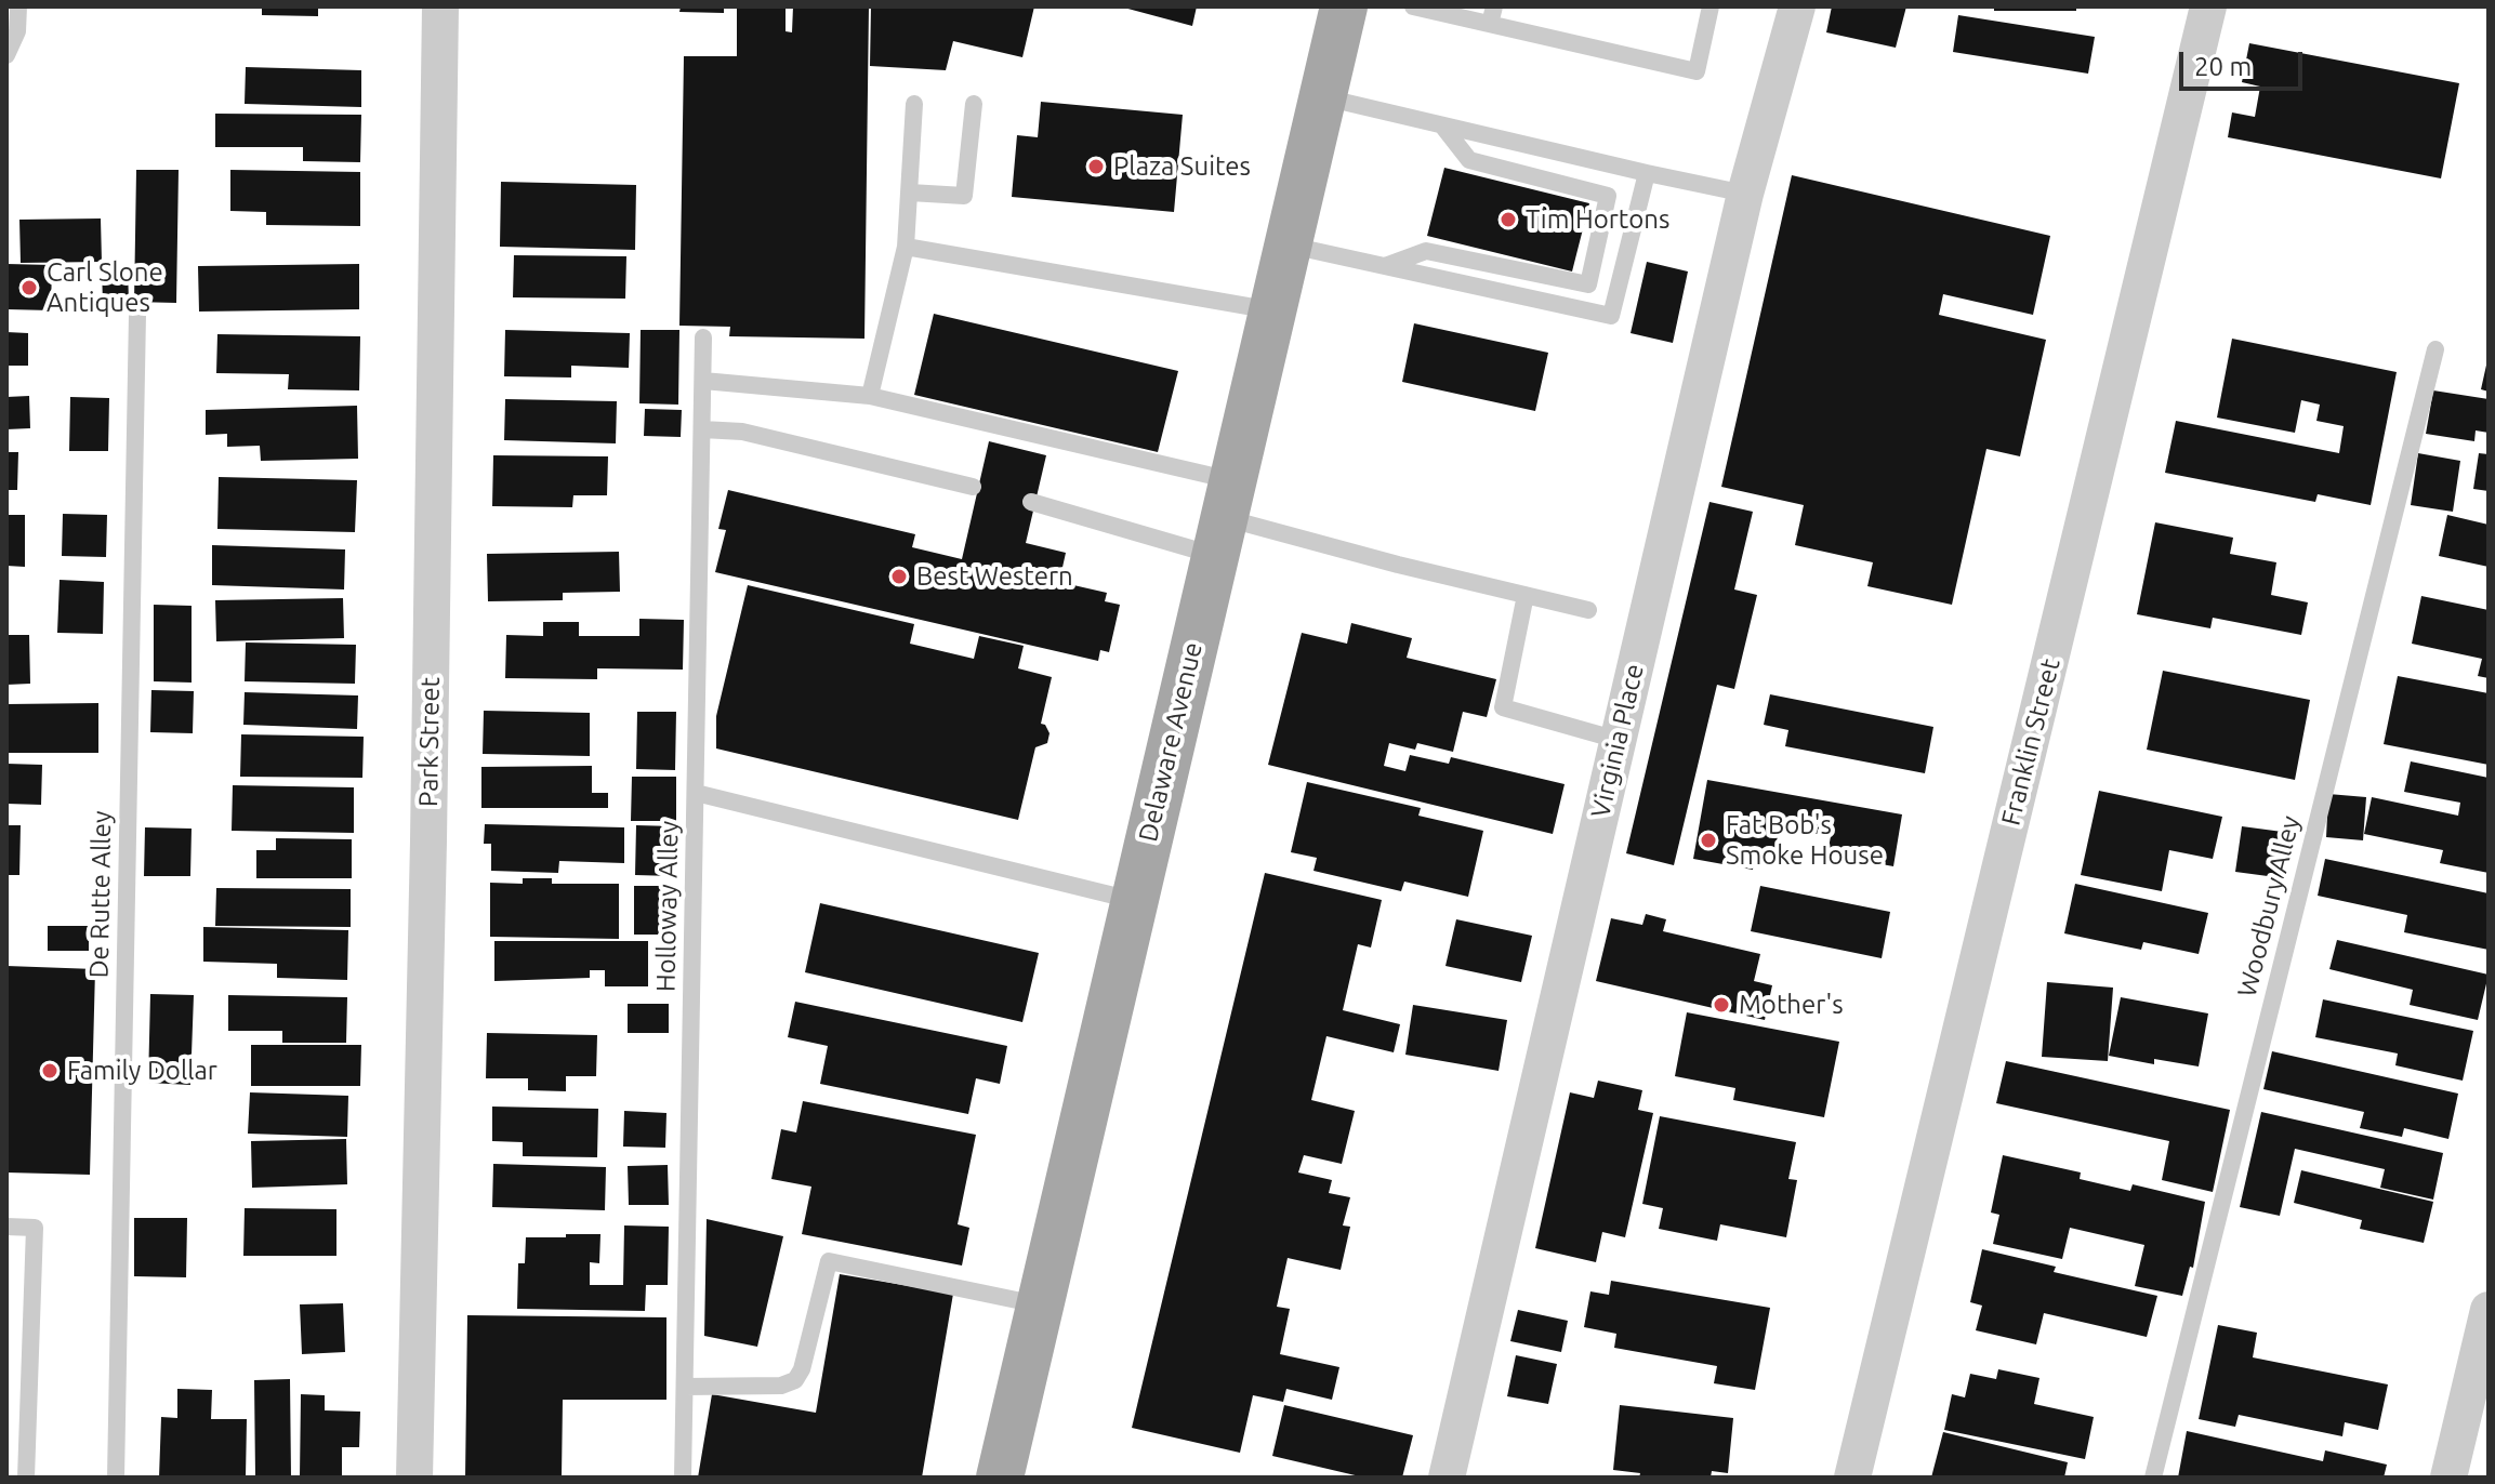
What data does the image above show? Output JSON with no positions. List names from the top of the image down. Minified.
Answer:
{"streets":{"main road":["Delaware Avenue"],"street":["Virginia Place","Park Street","Franklin Street"],"lane":["De Rutte Alley","Holloway Alley","Woodbury Alley"]},"places":["Plaza Suites","Tim Hortons","Carl Slone Antiques","Best Western","Fat Bob's Smoke House","Mother's","Family Dollar"],"scale_bar":"20 m"}
